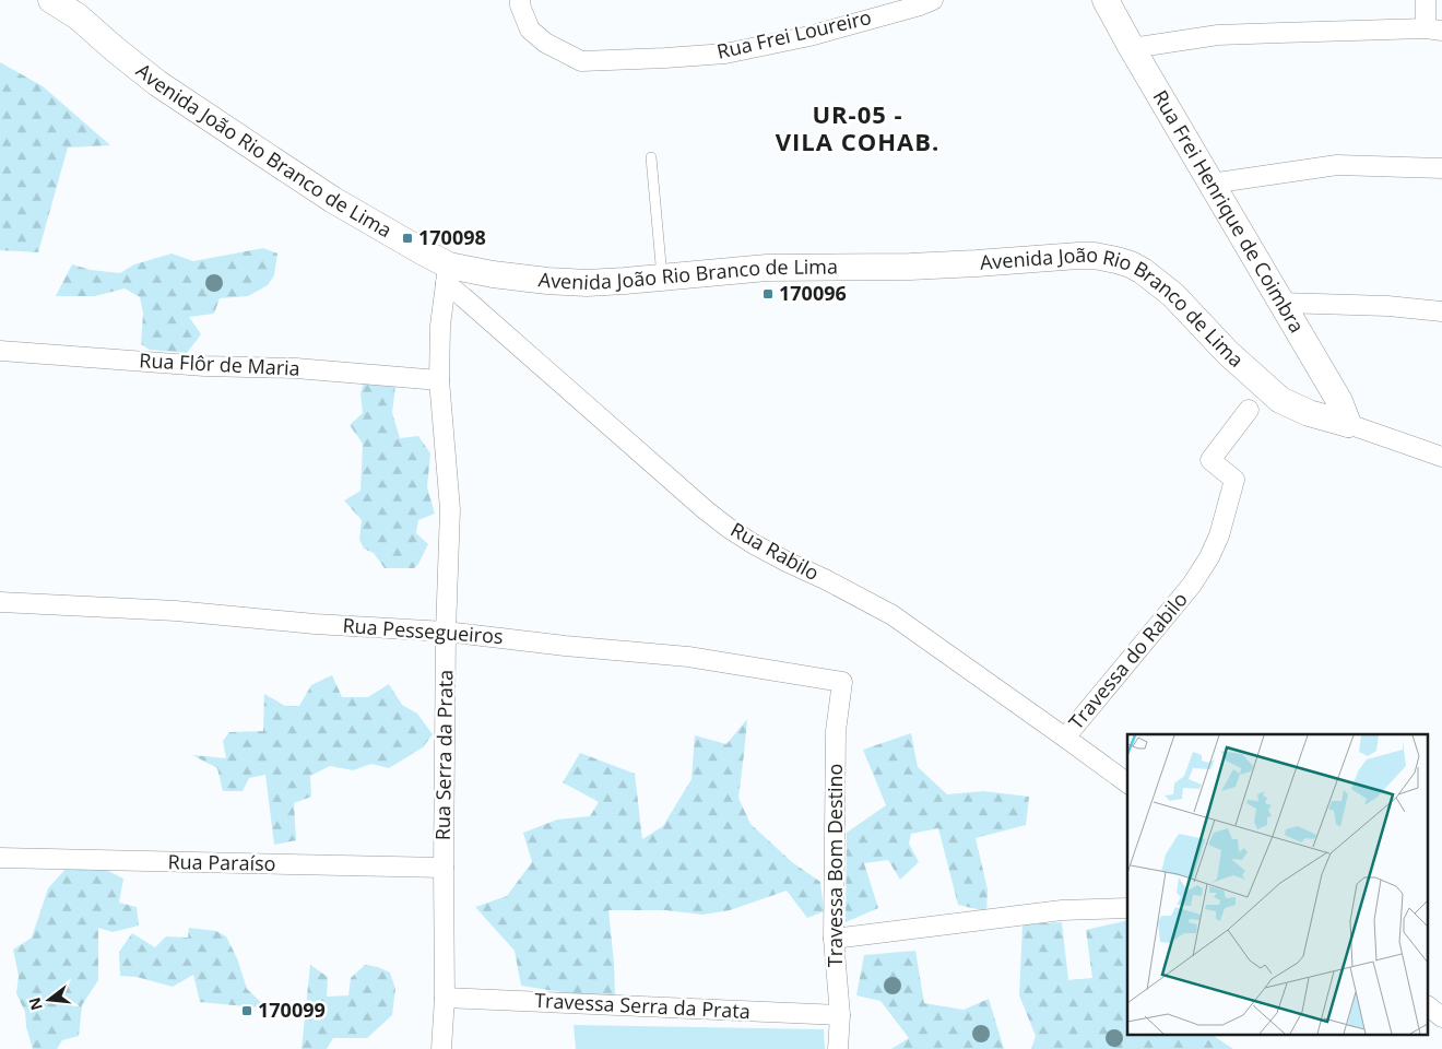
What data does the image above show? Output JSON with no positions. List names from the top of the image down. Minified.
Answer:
{"streets":{"main road":["Avenida João Rio Branco de Lima","Rua Frei Henrique de Coimbra"],"street":["Rua Frei Loureiro","Rua Flôr de Maria","Rua Rabilo","Rua Pessegueiros","Travessa do Rabilo","Rua Serra da Prata","Rua Paraíso","Travessa Bom Destino","Travessa Serra da Prata"]},"crossings":[["Avenida João Rio Branco de Lima","Rua Frei Henrique de Coimbra"],["Avenida João Rio Branco de Lima","Rua Rabilo"],["Avenida João Rio Branco de Lima","Rua Serra da Prata"],["Rua Flôr de Maria","Rua Serra da Prata"],["Rua Rabilo","Travessa do Rabilo"],["Rua Rabilo","Rua Serra da Prata"],["Rua Pessegueiros","Rua Serra da Prata"],["Rua Pessegueiros","Travessa Bom Destino"],["Rua Serra da Prata","Rua Paraíso"],["Rua Serra da Prata","Travessa Serra da Prata"],["Travessa Bom Destino","Travessa Serra da Prata"]],"districts":["UR-05 - VILA COHAB."],"places":{"transit":["170098","170096","170099"]},"north":"left"}
